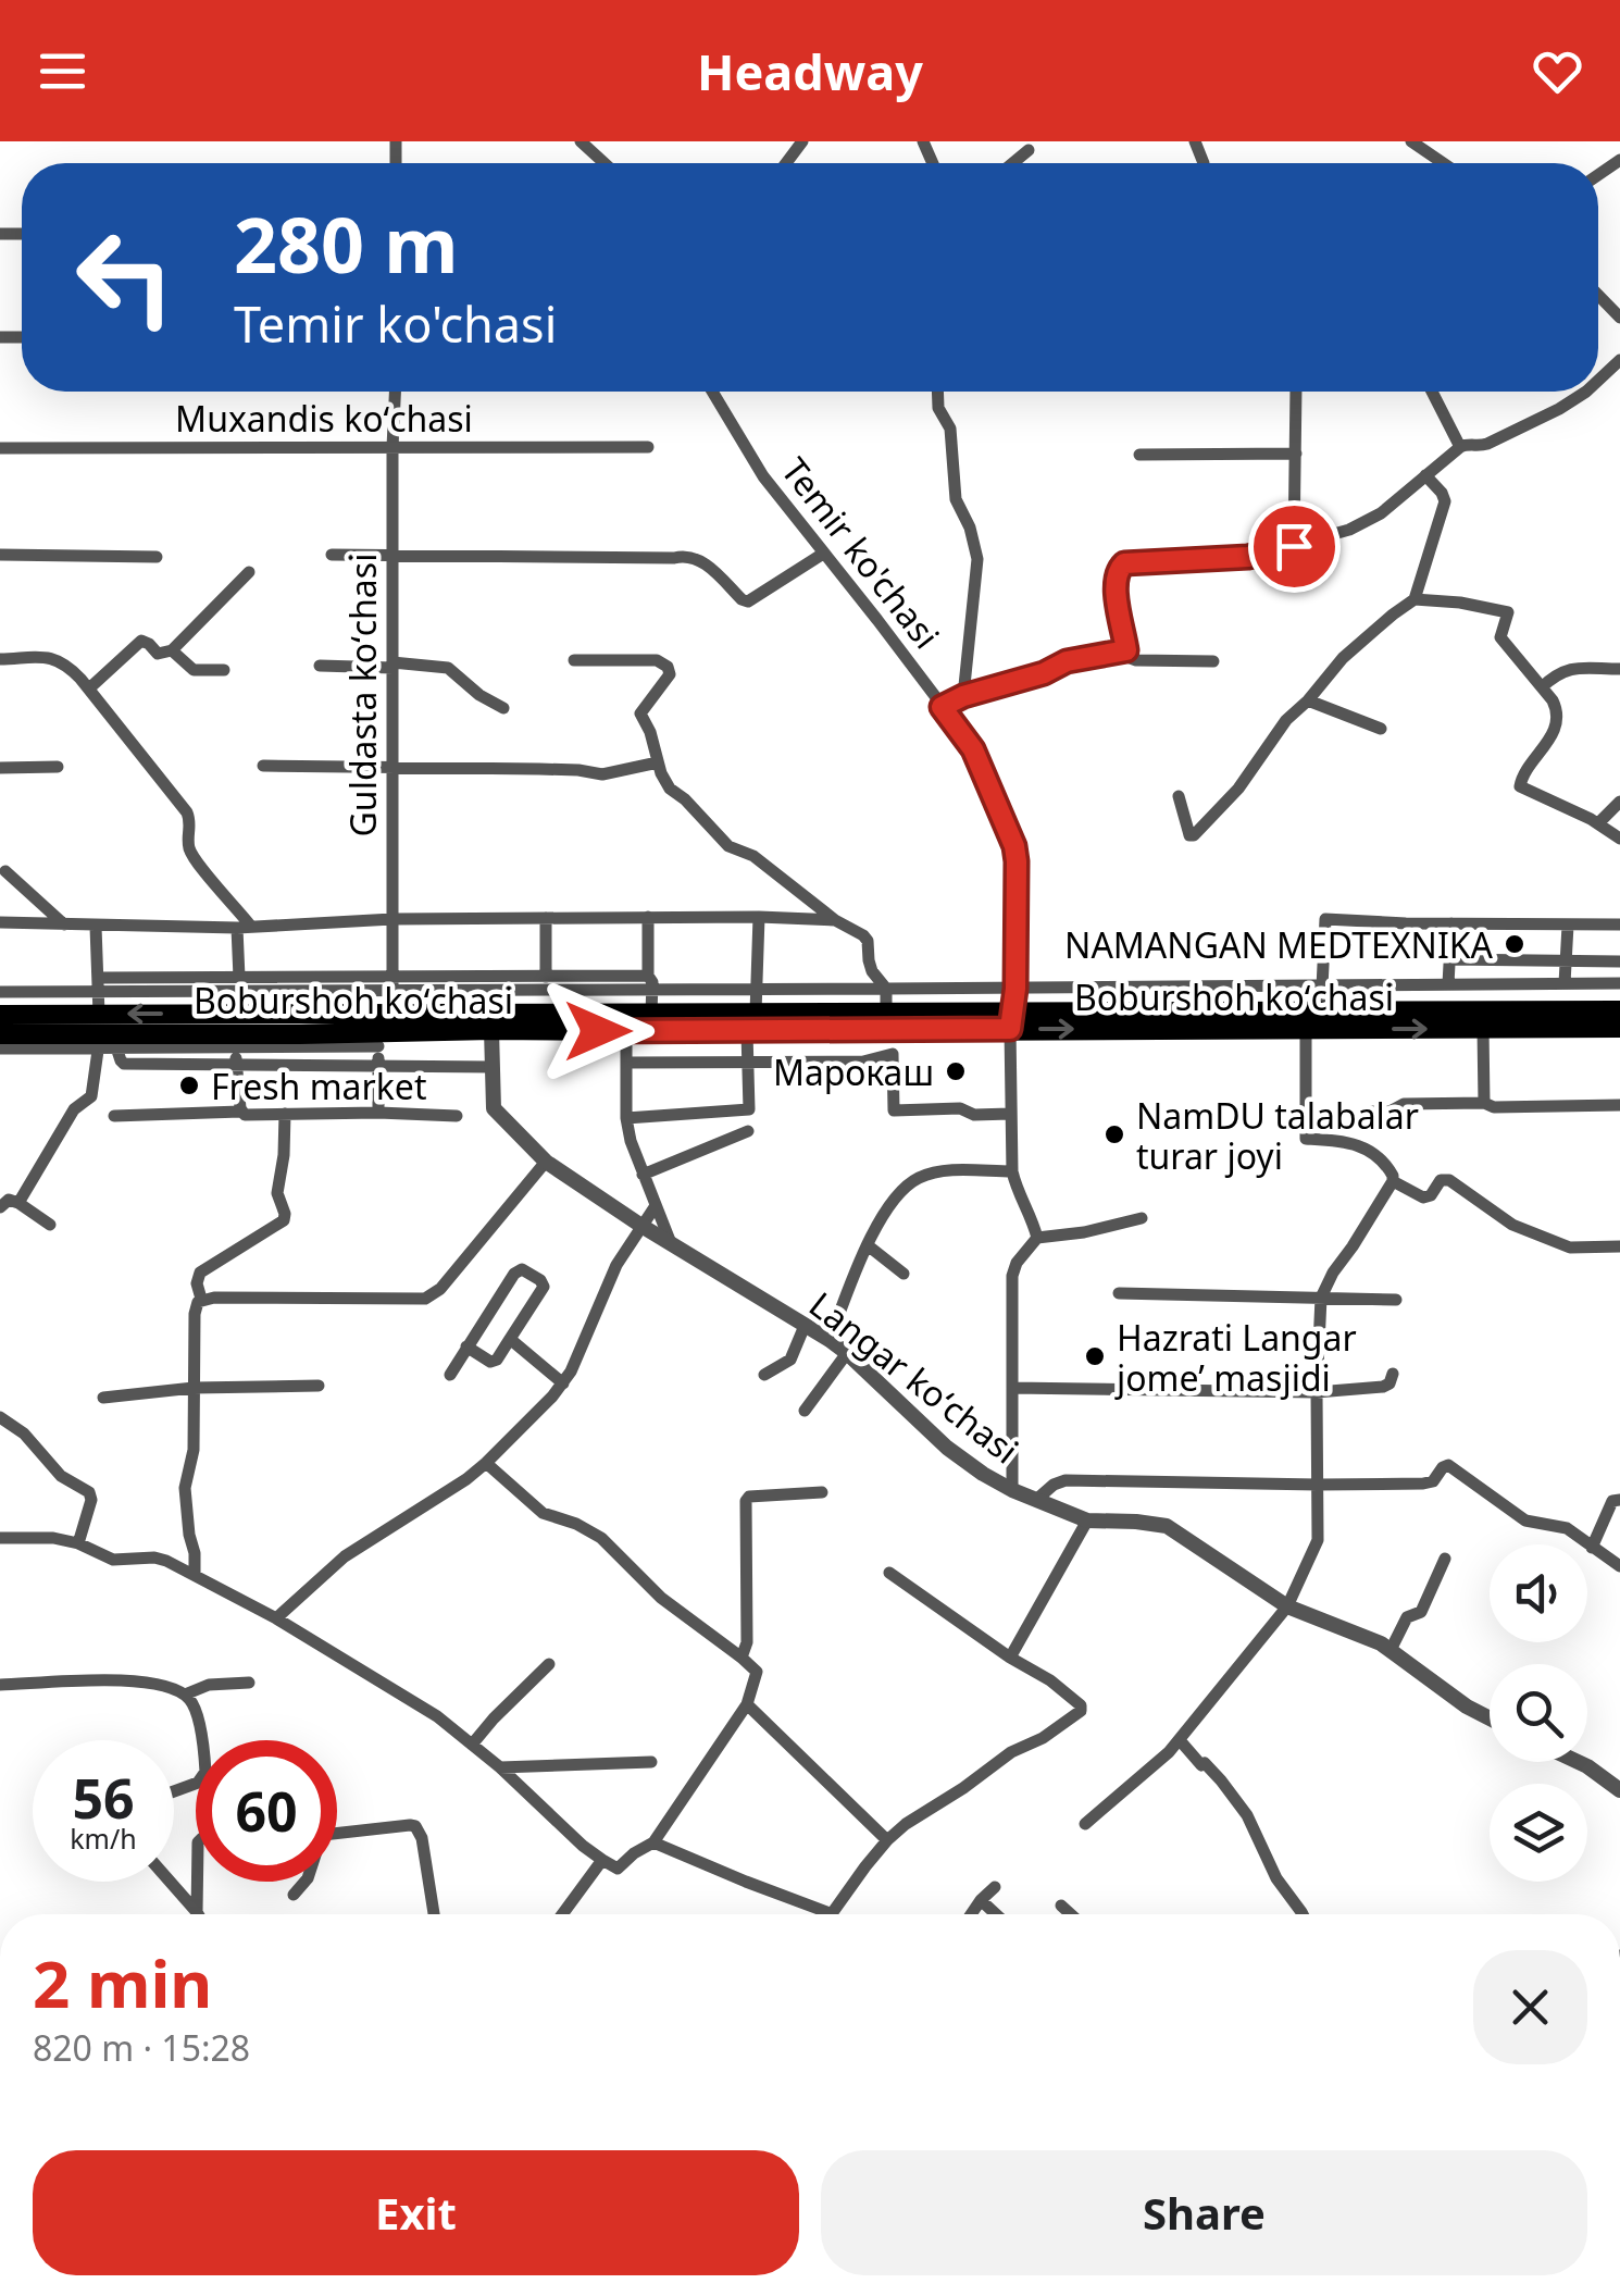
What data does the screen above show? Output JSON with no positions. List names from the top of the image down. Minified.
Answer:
{"streets":{"main road":["Boburshoh koʻchasi"],"street":["Muxandis koʻchasi","Temir ko'chasi","Guldasta koʻchasi","Langar koʻchasi"]},"crossings":[["Muxandis koʻchasi","Guldasta koʻchasi"],["Temir ko'chasi","Boburshoh koʻchasi"],["Boburshoh koʻchasi","Langar koʻchasi"]],"places":["NAMANGAN MEDTEXNIKA","Марокаш","Fresh market","NamDU talabalar turar joyi","Hazrati Langar jome’ masjidi"],"page":{"header":"Headway","turn":["280 m","Temir ko'chasi"],"speed":"56 km/h","limit":"60","heading":["2 min","820 m · 15:28"],"buttons":["Exit","Share"]}}
